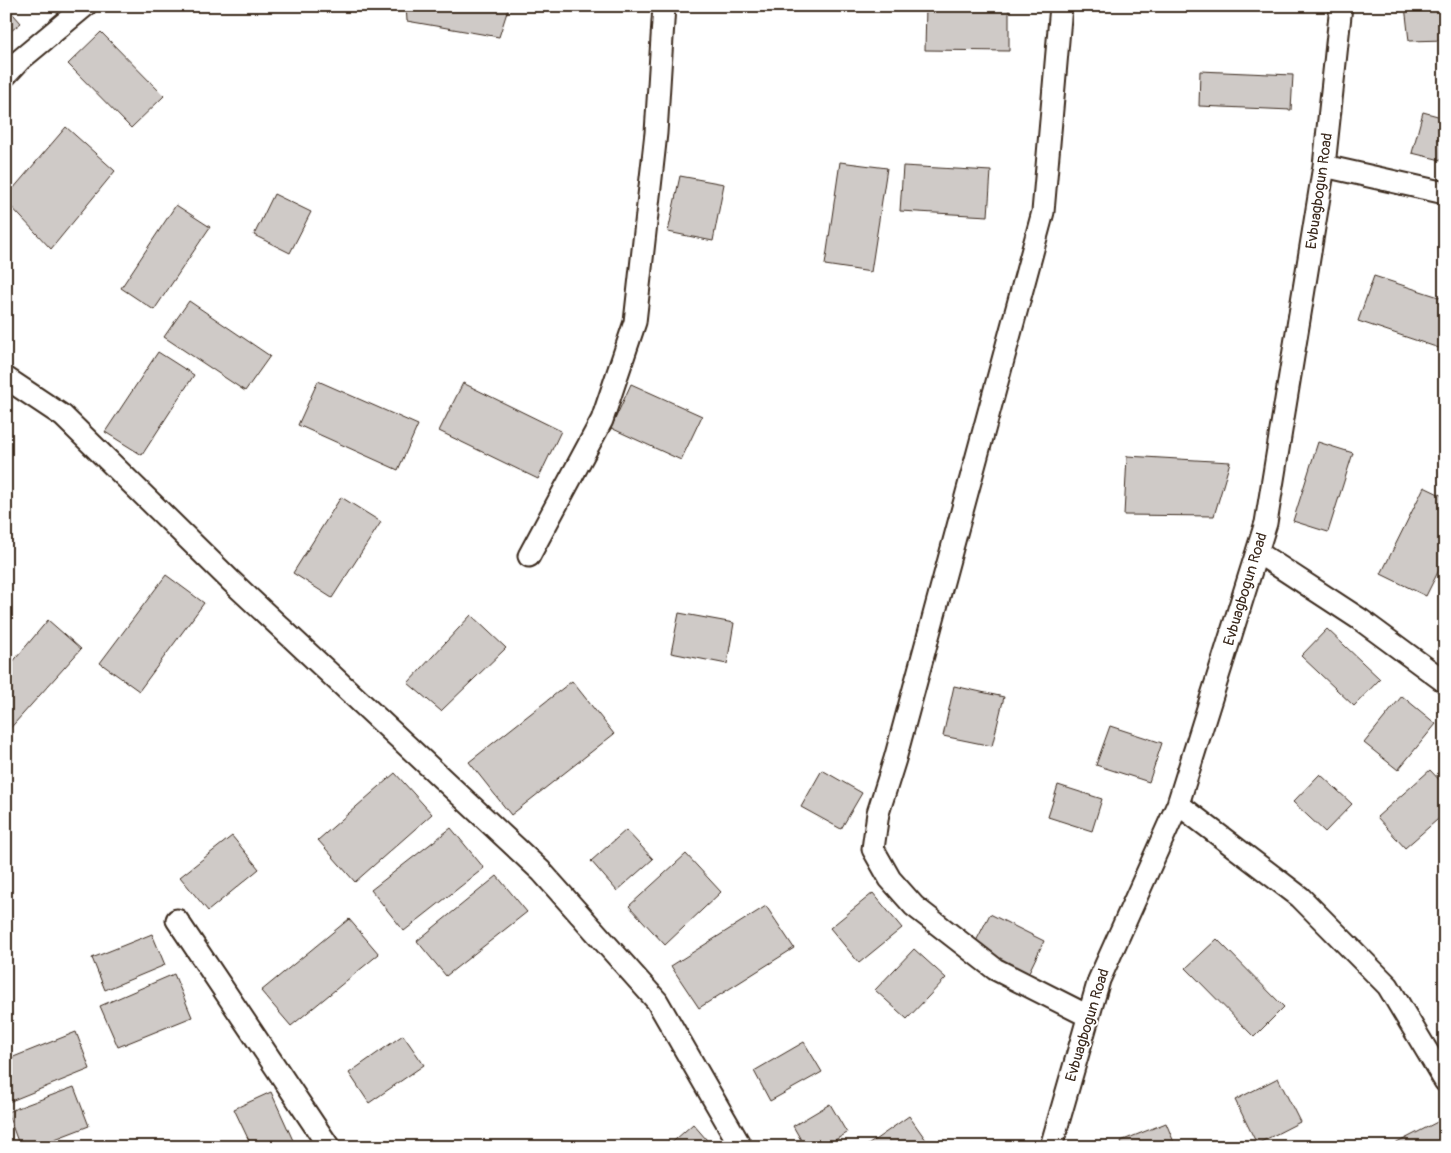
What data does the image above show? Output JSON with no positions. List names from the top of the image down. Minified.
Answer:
{"streets":{"street":["Evbuagbogun Road"]}}
